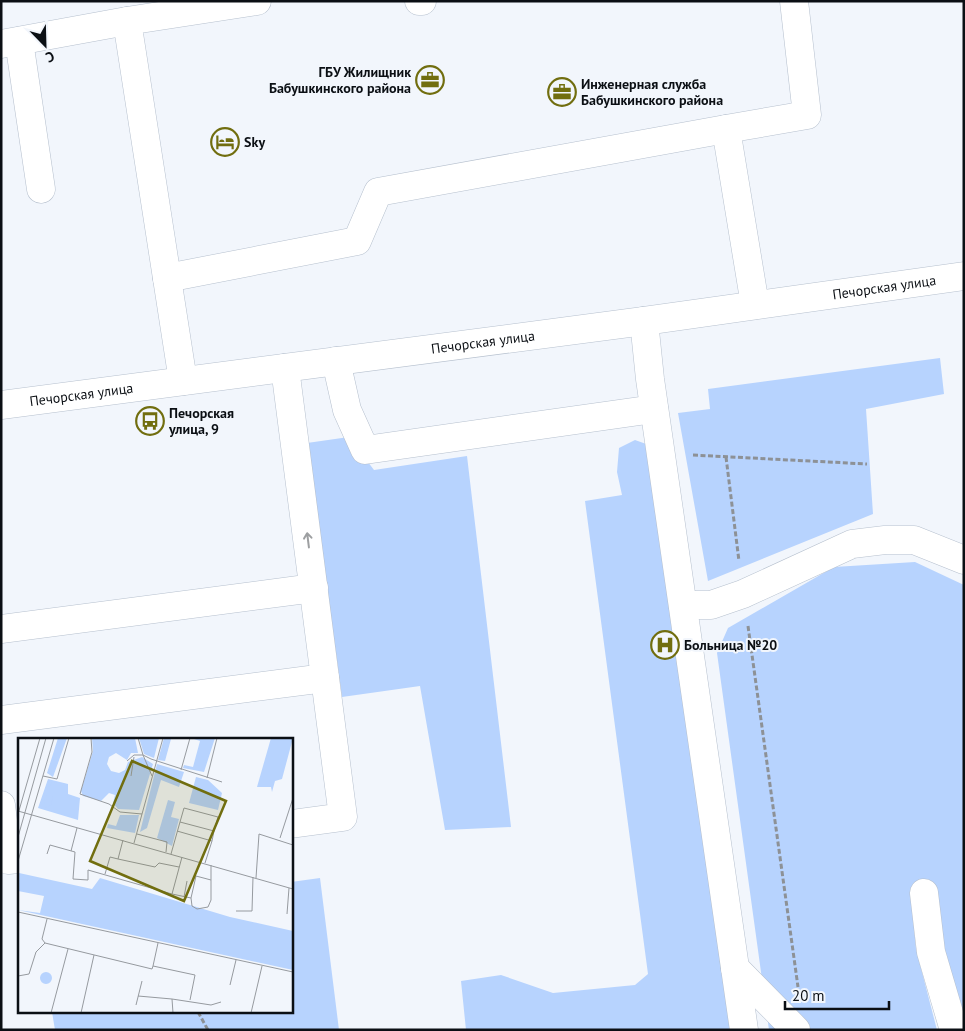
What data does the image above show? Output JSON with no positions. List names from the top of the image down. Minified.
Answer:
{"streets":{"street":["Печорская улица"]},"places":{"office":["ГБУ Жилищник Бабушкинского района","Инженерная служба Бабушкинского района"],"hotel":["Sky"],"bus stop":["Печорская улица, 9"],"hospital":["Больница №20"]},"scale_bar":"20 m","north":"bottom right"}
